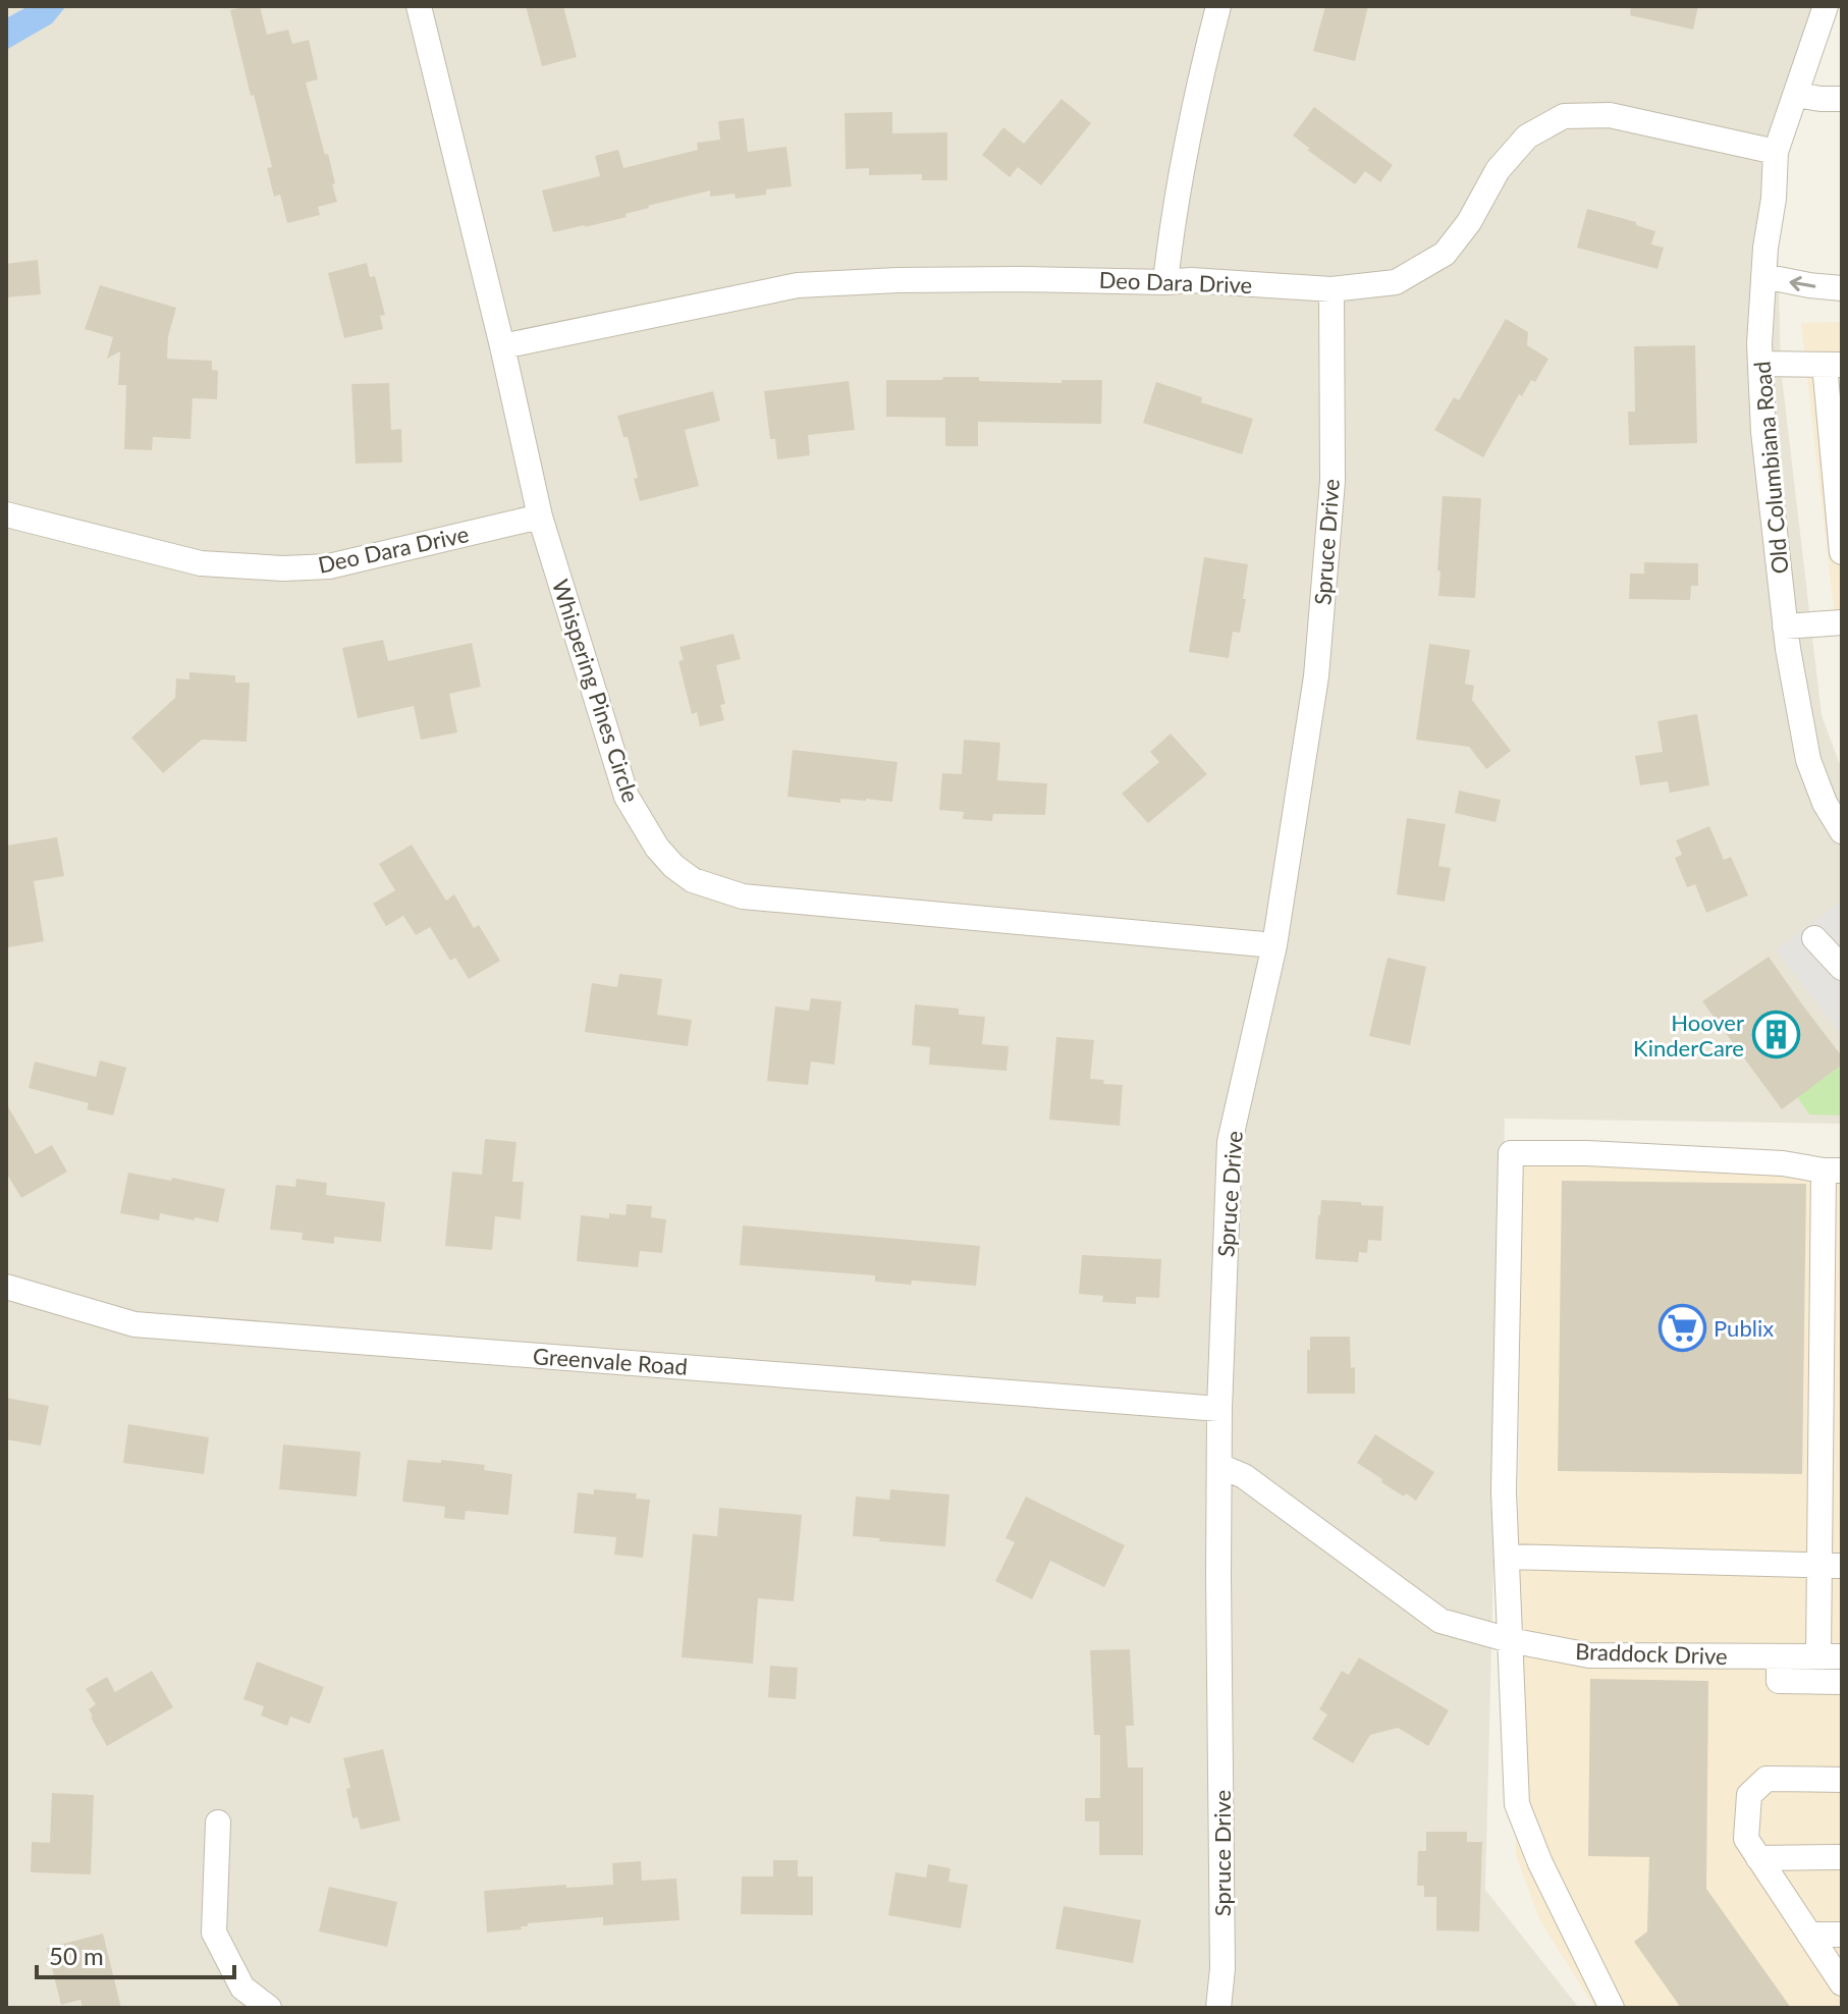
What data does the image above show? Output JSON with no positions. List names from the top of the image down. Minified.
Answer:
{"streets":{"street":["Deo Dara Drive","Old Columbiana Road","Spruce Drive","Whispering Pines Circle","Greenvale Road","Braddock Drive"]},"crossings":[["Deo Dara Drive","Old Columbiana Road"],["Deo Dara Drive","Spruce Drive"],["Deo Dara Drive","Whispering Pines Circle"],["Spruce Drive","Whispering Pines Circle"],["Spruce Drive","Greenvale Road"],["Spruce Drive","Braddock Drive"]],"places":{"building":["Hoover KinderCare"],"supermarket":["Publix"]},"scale_bar":"50 m"}
